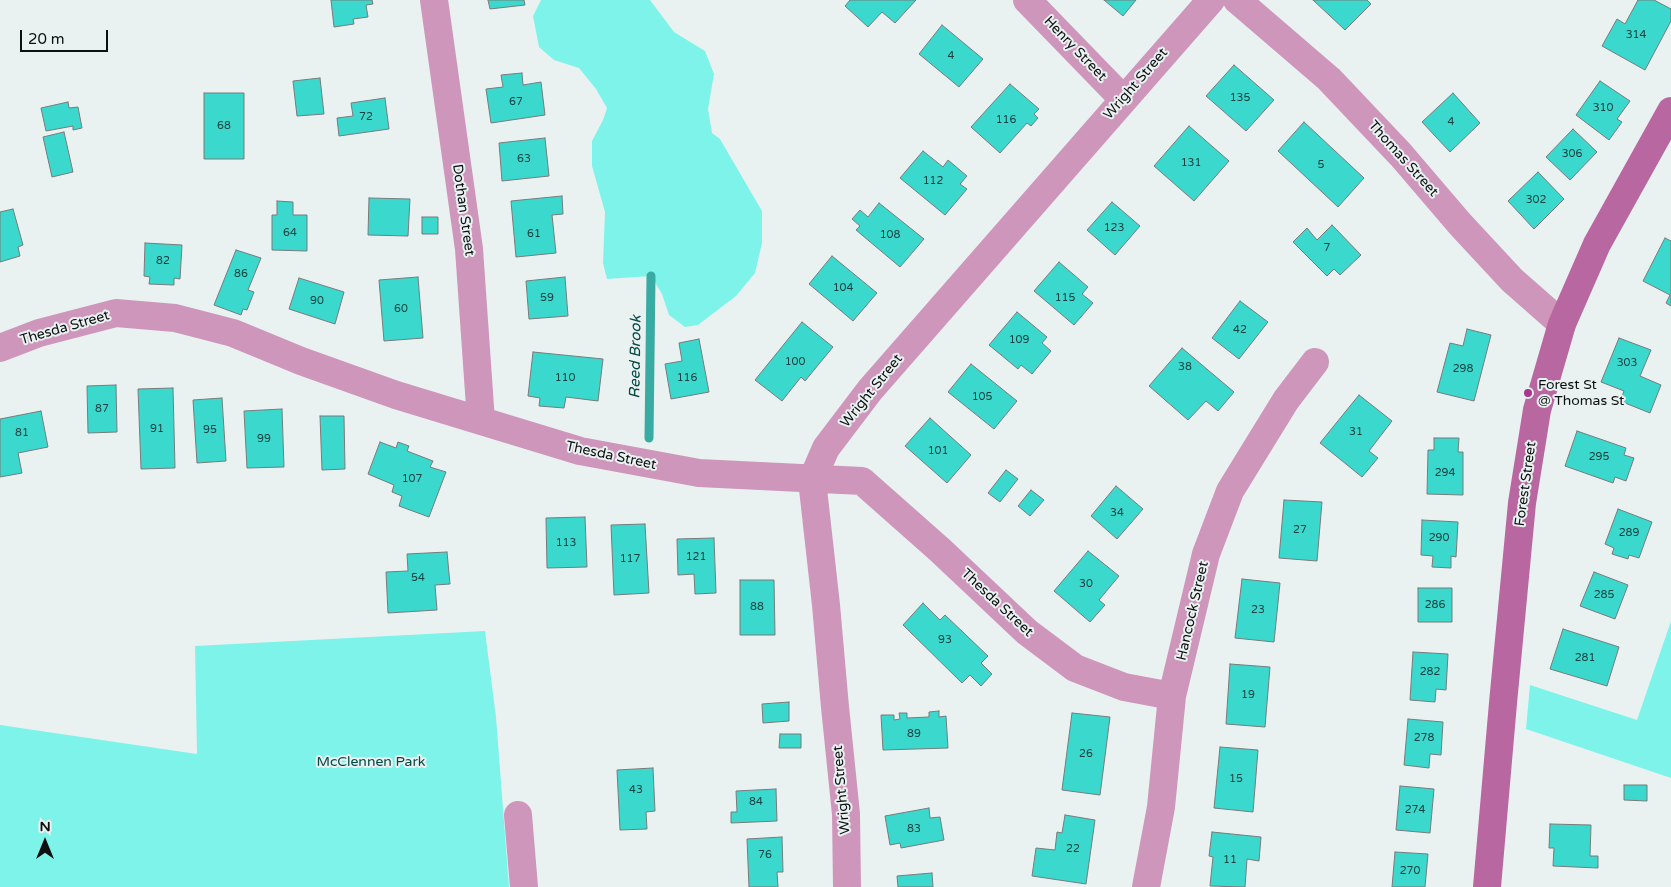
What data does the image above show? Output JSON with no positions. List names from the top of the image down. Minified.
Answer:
{"streets":{"main road":["Forest Street"],"street":["Henry Street","Wright Street","Thomas Street","Dothan Street","Thesda Street","Hancock Street"]},"crossings":[["Henry Street","Wright Street"],["Wright Street","Thesda Street"],["Thomas Street","Forest Street"],["Dothan Street","Thesda Street"],["Thesda Street","Hancock Street"]],"water":["Reed Brook"],"parks":["McClennen Park"],"places":["Forest St @ Thomas St"],"house_numbers":["314","4","135","67","310","72","116","4","68","306","63","131","5","112","302","123","64","61","108","7","82","86","104","59","115","90","60","42","109","100","303","38","298","110","116","105","87","91","95","31","81","99","101","295","294","107","34","27","289","290","113","121","117","54","30","285","286","88","23","93","281","282","19","89","278","26","15","43","84","274","83","22","76","11","270"],"scale_bar":"20 m","north":"top"}
